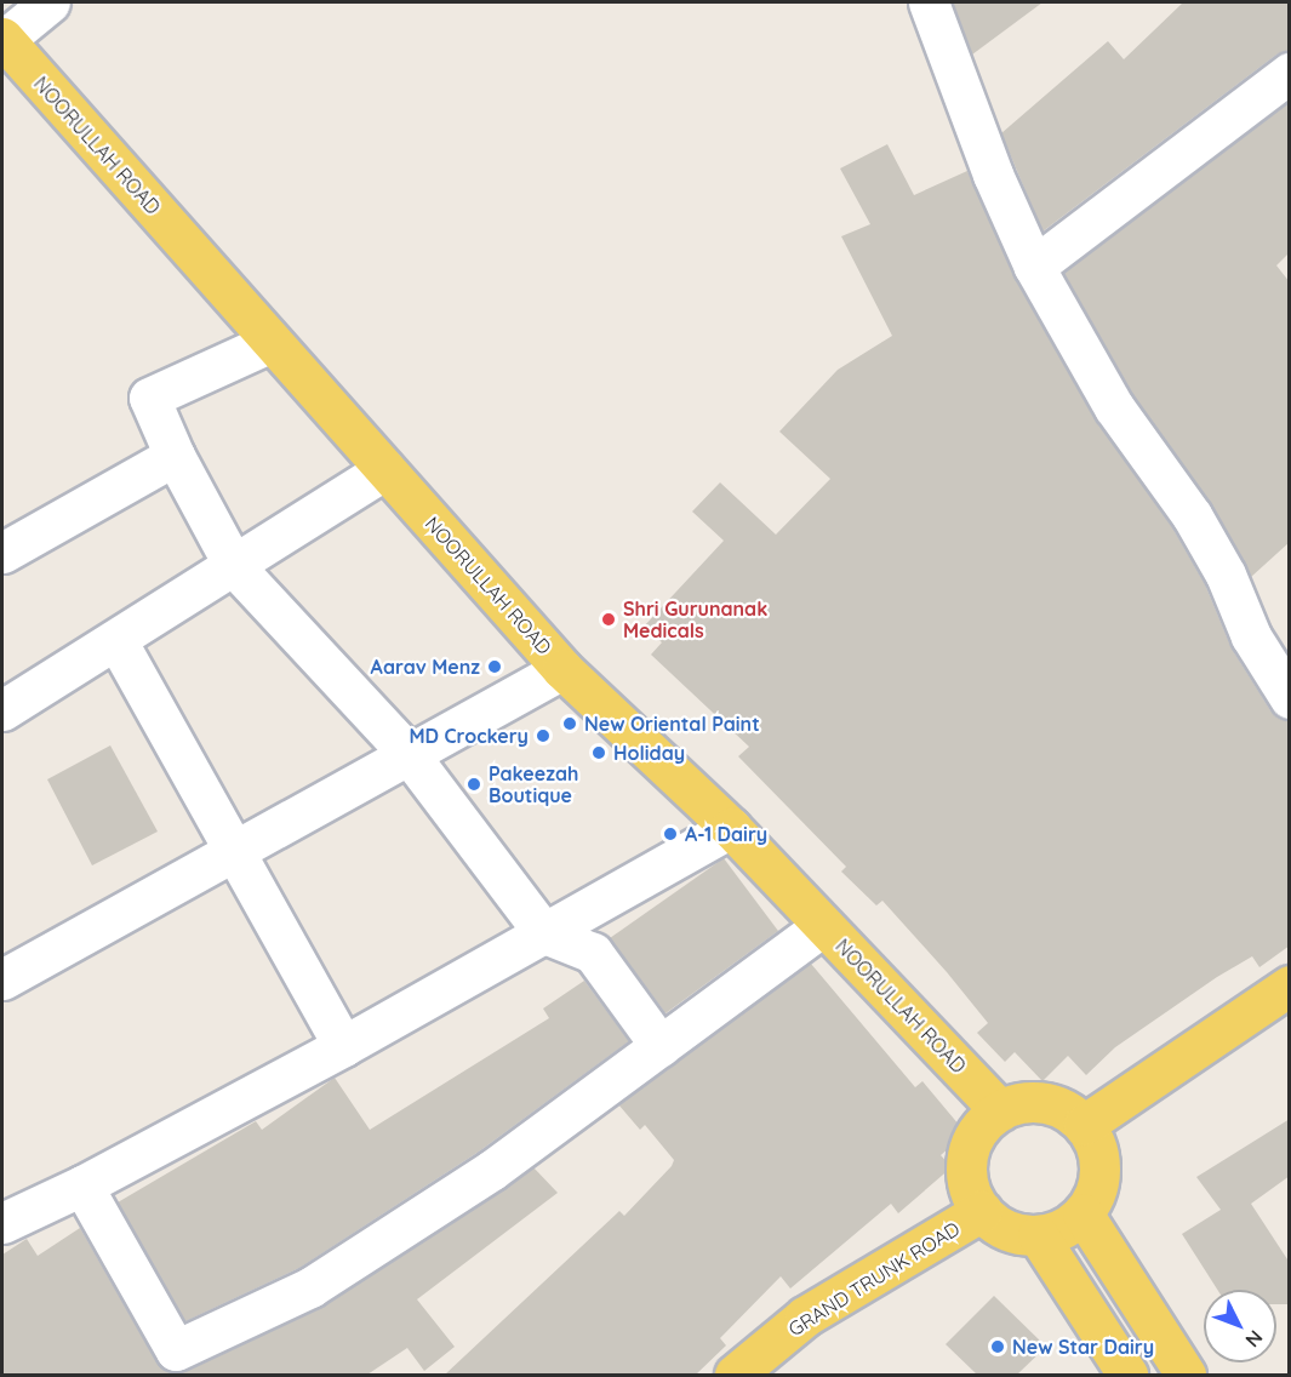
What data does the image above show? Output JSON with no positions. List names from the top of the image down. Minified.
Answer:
{"streets":{"main road":["NOORULLAH ROAD","GRAND TRUNK ROAD"]},"crossings":[["NOORULLAH ROAD","GRAND TRUNK ROAD"]],"places":["Shri Gurunanak Medicals","Aarav Menz","New Oriental Paint","MD Crockery","Holiday","Pakeezah Boutique","A-1 Dairy","New Star Dairy"],"north":"bottom right"}
